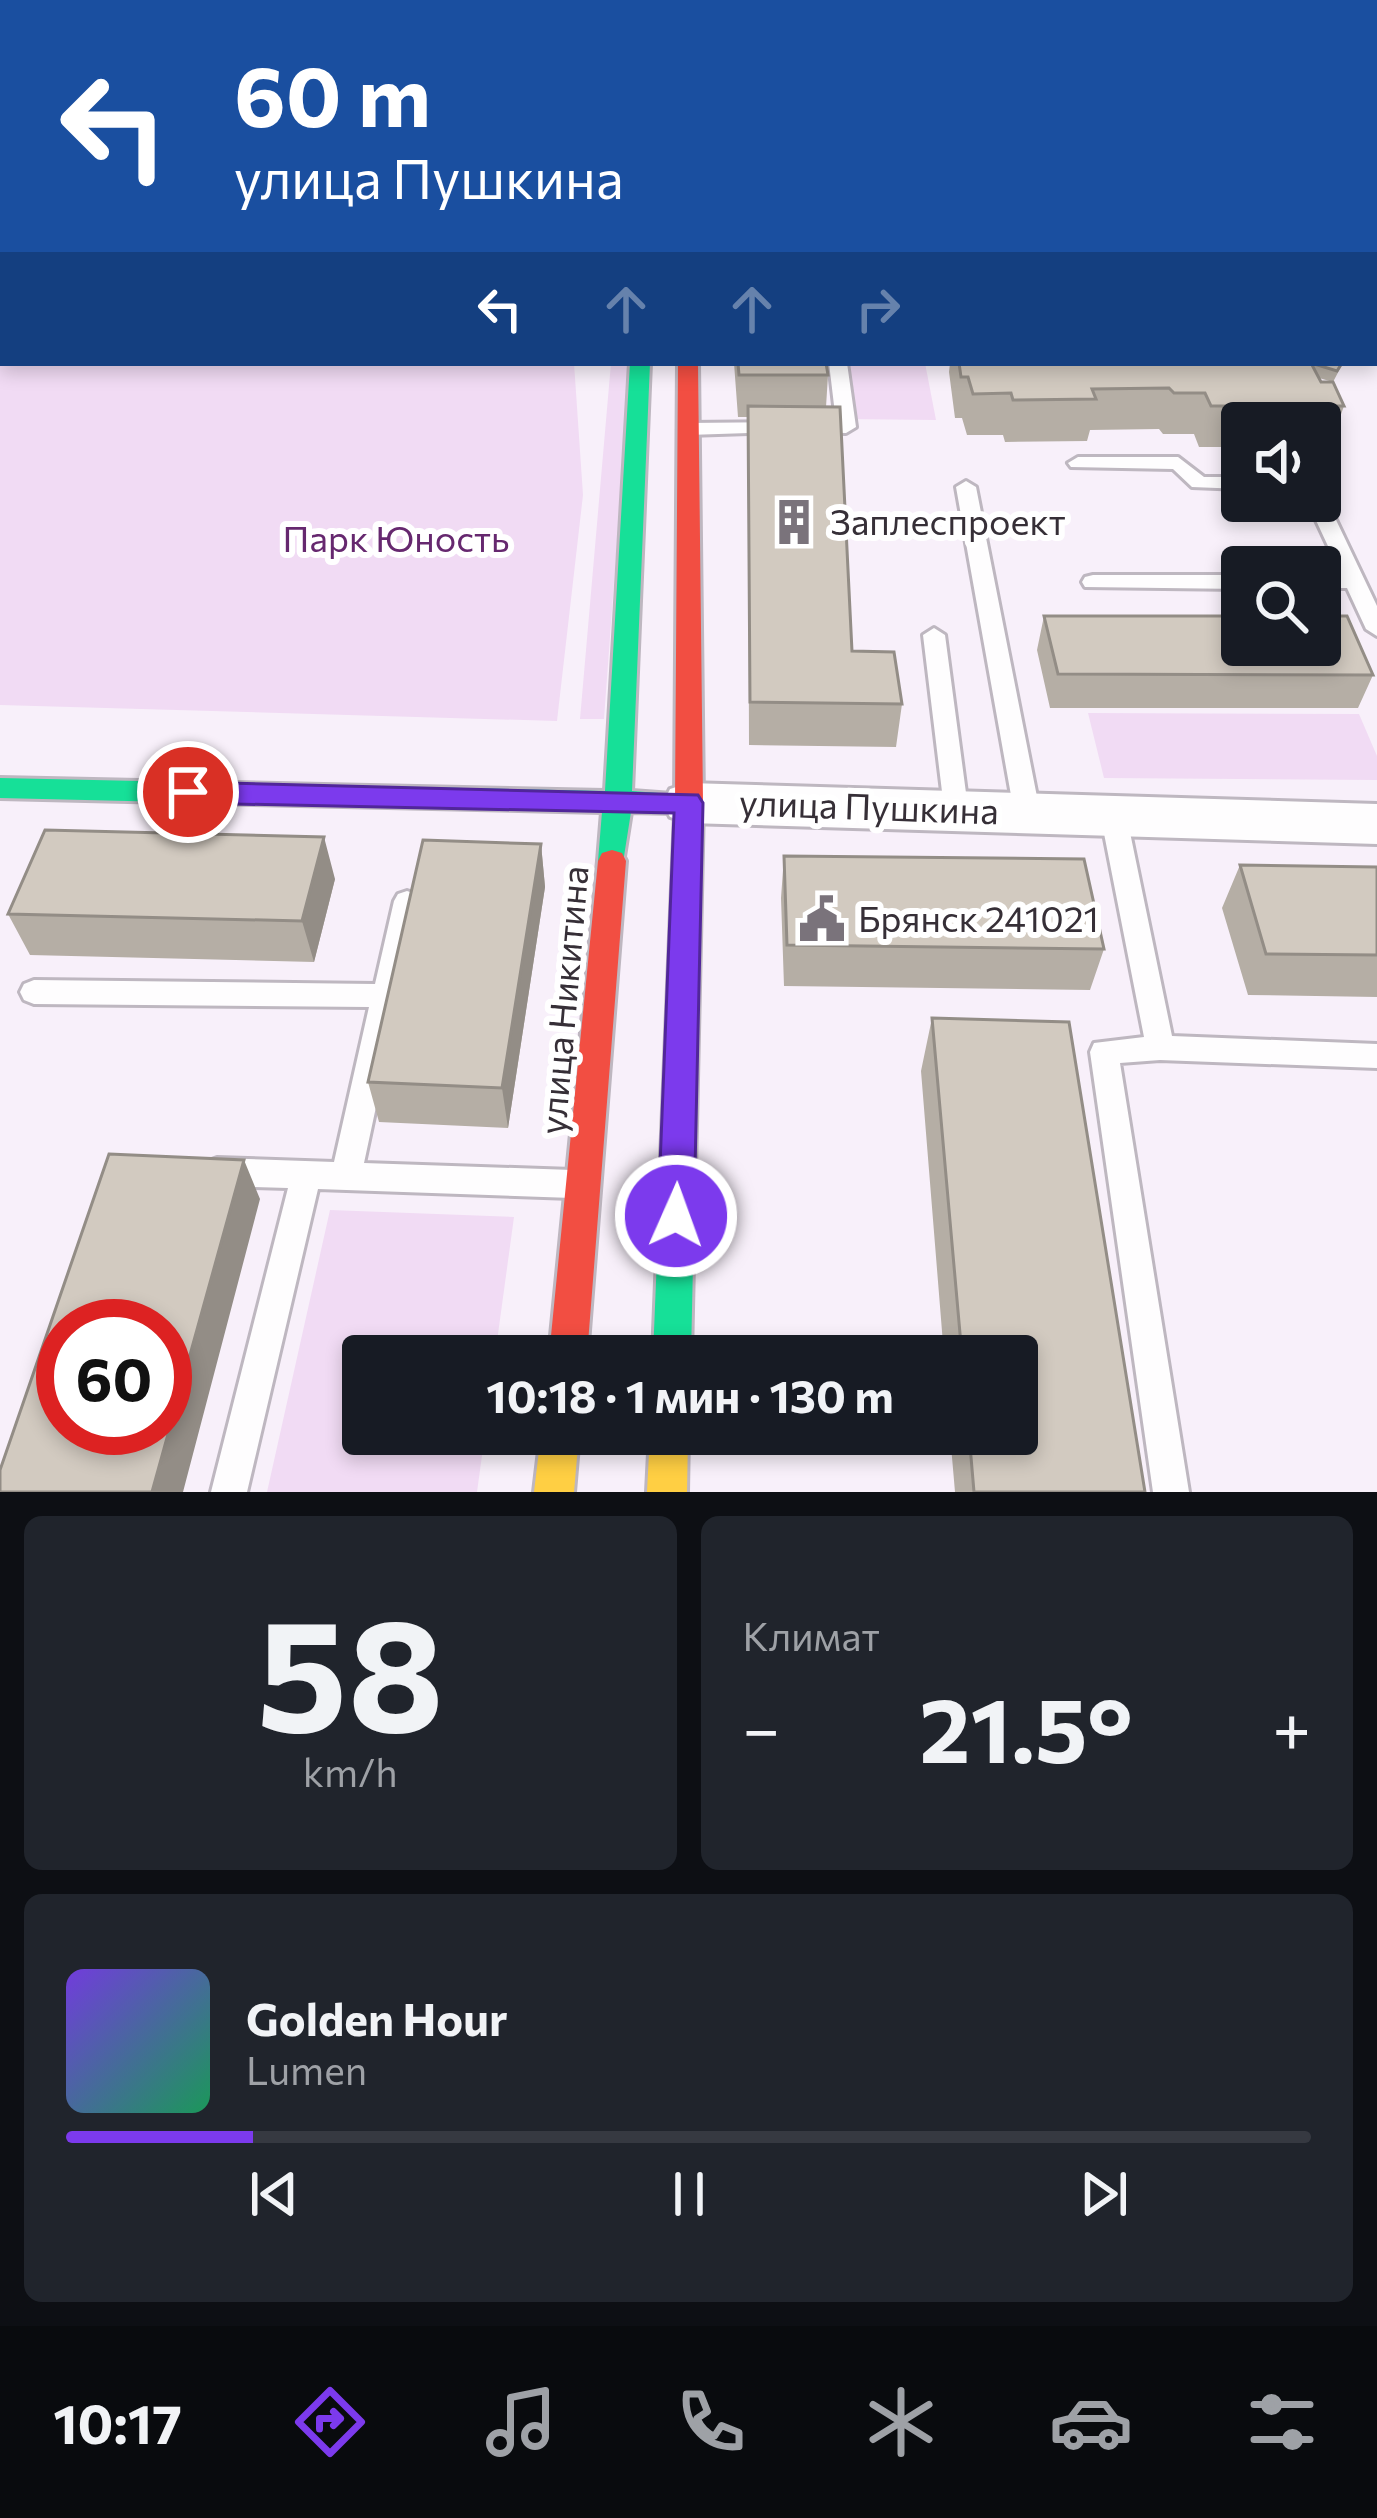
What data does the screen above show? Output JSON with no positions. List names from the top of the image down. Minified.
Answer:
{"streets":{"main road":["улица Пушкина","улица Никитина"]},"crossings":[["улица Пушкина","улица Никитина"]],"parks":["Парк Юность"],"places":{"building":["Заплеспроект"],"public building":["Брянск 241021"]},"page":{"turn":["60 m","улица Пушкина"],"limit":"60","trip":"10:18 · 1 мин · 130 m","tile":[["58","km/h"],"Климат"],"heat":["−","21.5°","+"],"song":["Golden Hour","Lumen"],"tabs":"10:17"}}
